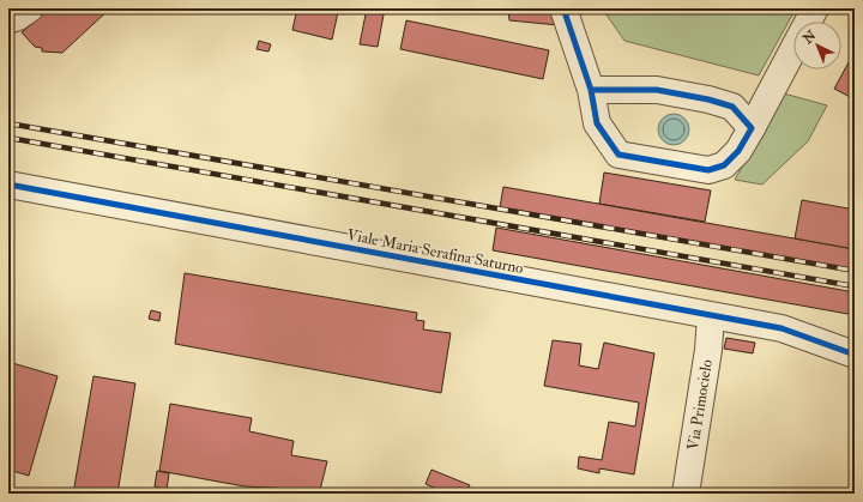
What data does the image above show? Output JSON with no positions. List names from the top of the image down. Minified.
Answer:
{"streets":{"street":["Viale Maria Serafina Saturno","Via Primocielo"]},"crossings":[["Viale Maria Serafina Saturno","Via Primocielo"]],"north":"top left"}
